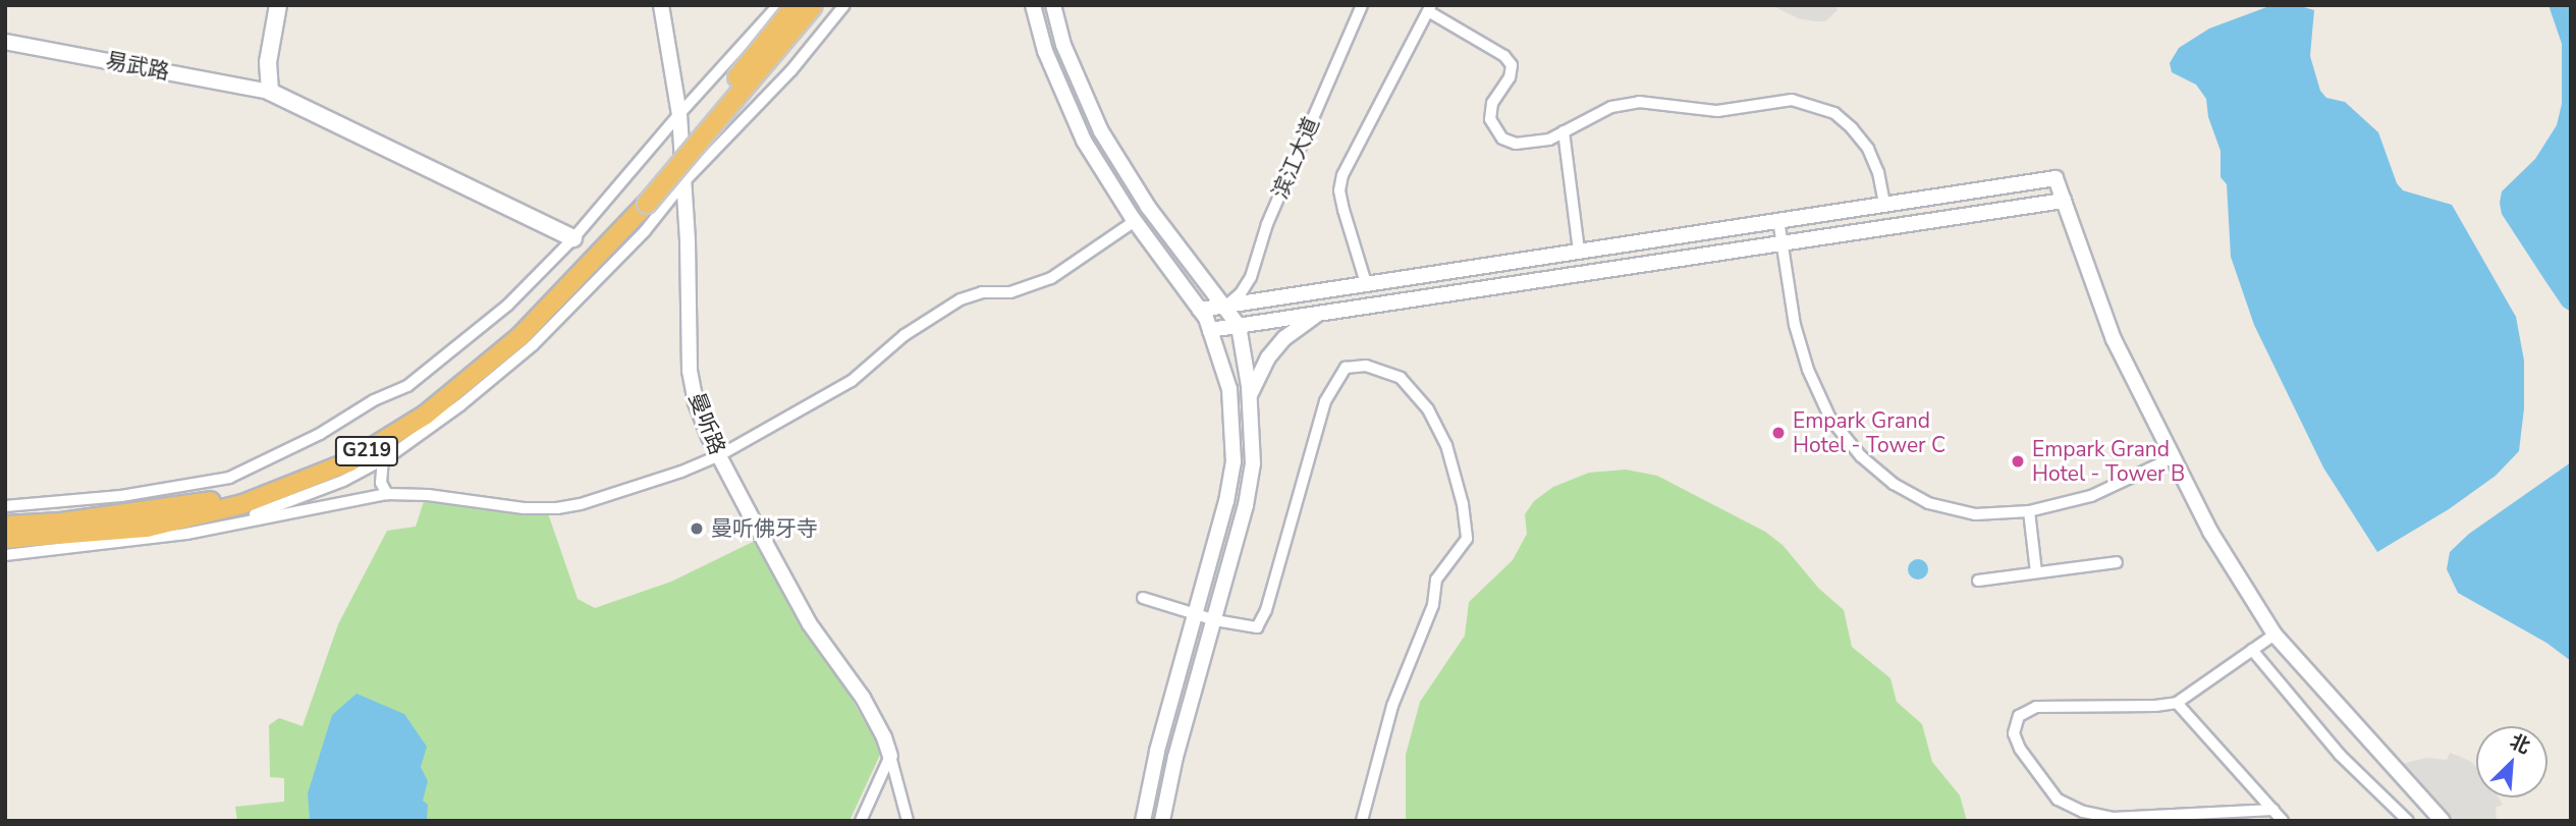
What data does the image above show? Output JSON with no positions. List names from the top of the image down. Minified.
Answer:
{"streets":{"highway":["G219"],"street":["易武路","滨江大道","曼听路"]},"places":["Empark Grand Hotel - Tower C","Empark Grand Hotel - Tower B","曼听佛牙寺"],"north":"top right"}
